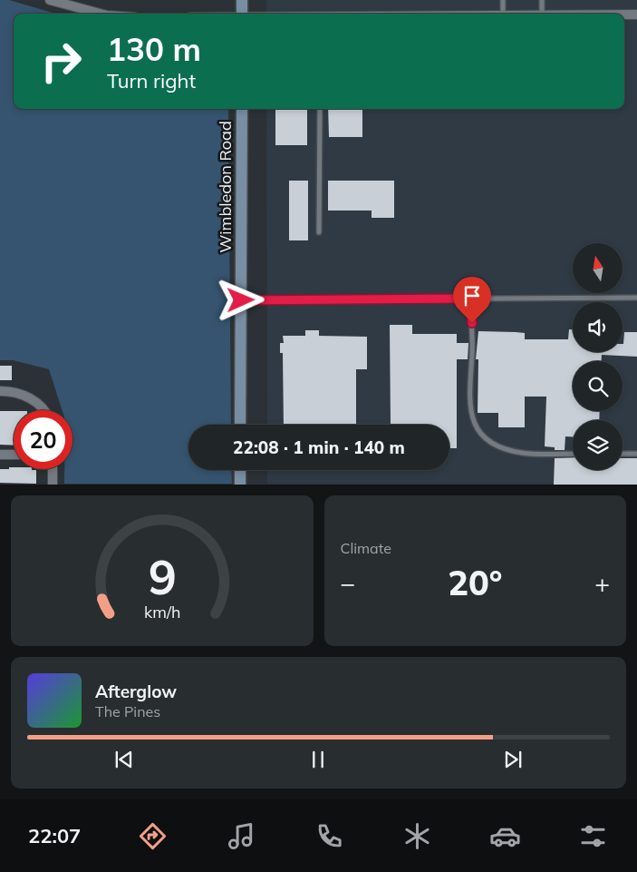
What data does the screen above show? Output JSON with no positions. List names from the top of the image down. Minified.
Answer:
{"streets":{"main road":["Wimbledon Road"]},"north":"top","page":{"turn":["130 m","Turn right"],"limit":"20","trip":"22:08 · 1 min · 140 m","tile":"Climate","heat":["−","20°","+"],"song":["Afterglow","The Pines"],"tabs":"22:07","gauge":["9","km/h"]}}
